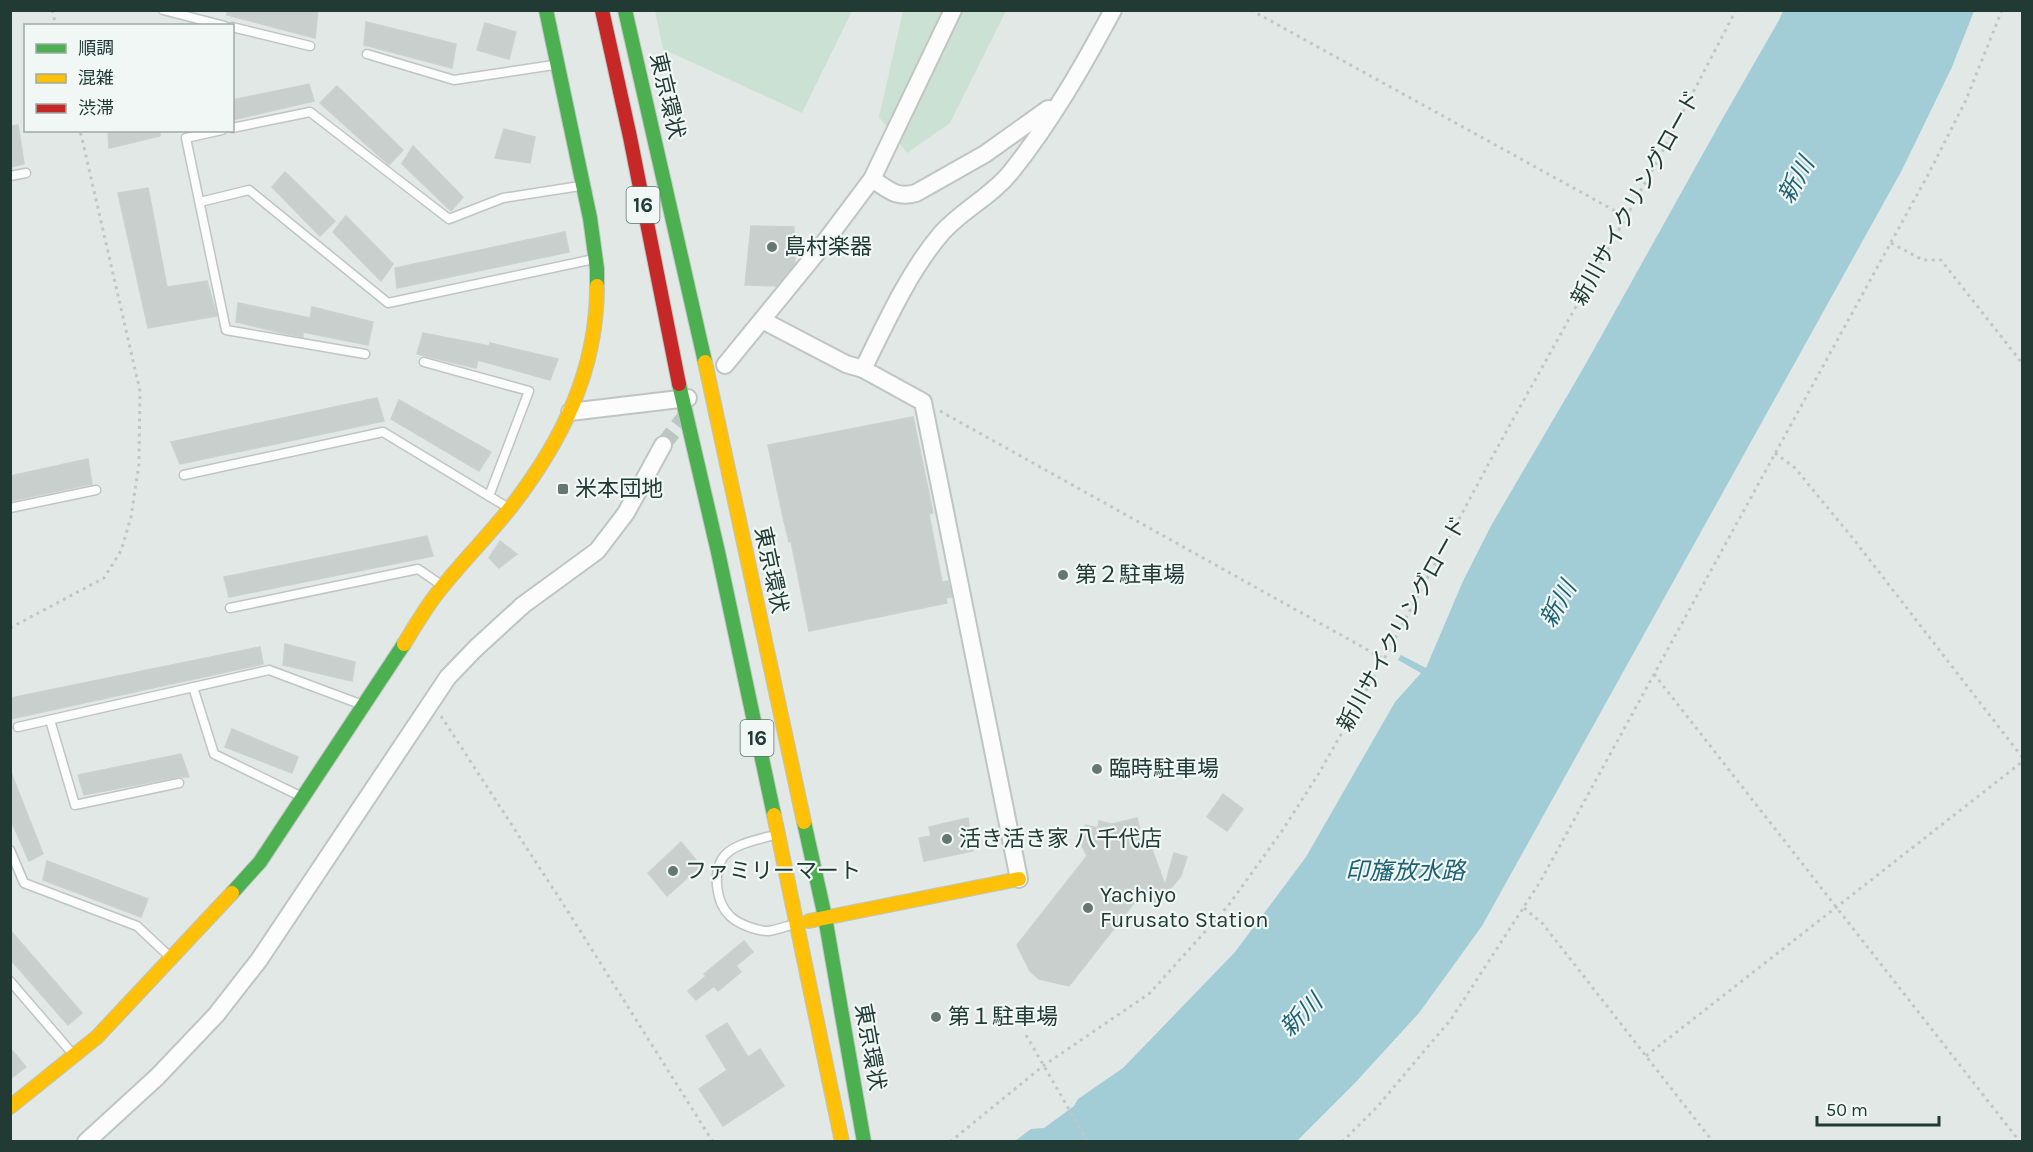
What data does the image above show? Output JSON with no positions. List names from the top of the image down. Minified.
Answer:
{"streets":{"main road":["東京環状","16"],"path":["新川サイクリングロード"]},"water":["新川","印旛放水路"],"places":{"other":["島村楽器","第２駐車場","臨時駐車場","活き活き家 八千代店","ファミリーマート","Yachiyo Furusato Station","第１駐車場"],"transit":["米本団地"]},"legend":["順調","混雑","渋滞"],"scale_bar":"50 m"}
